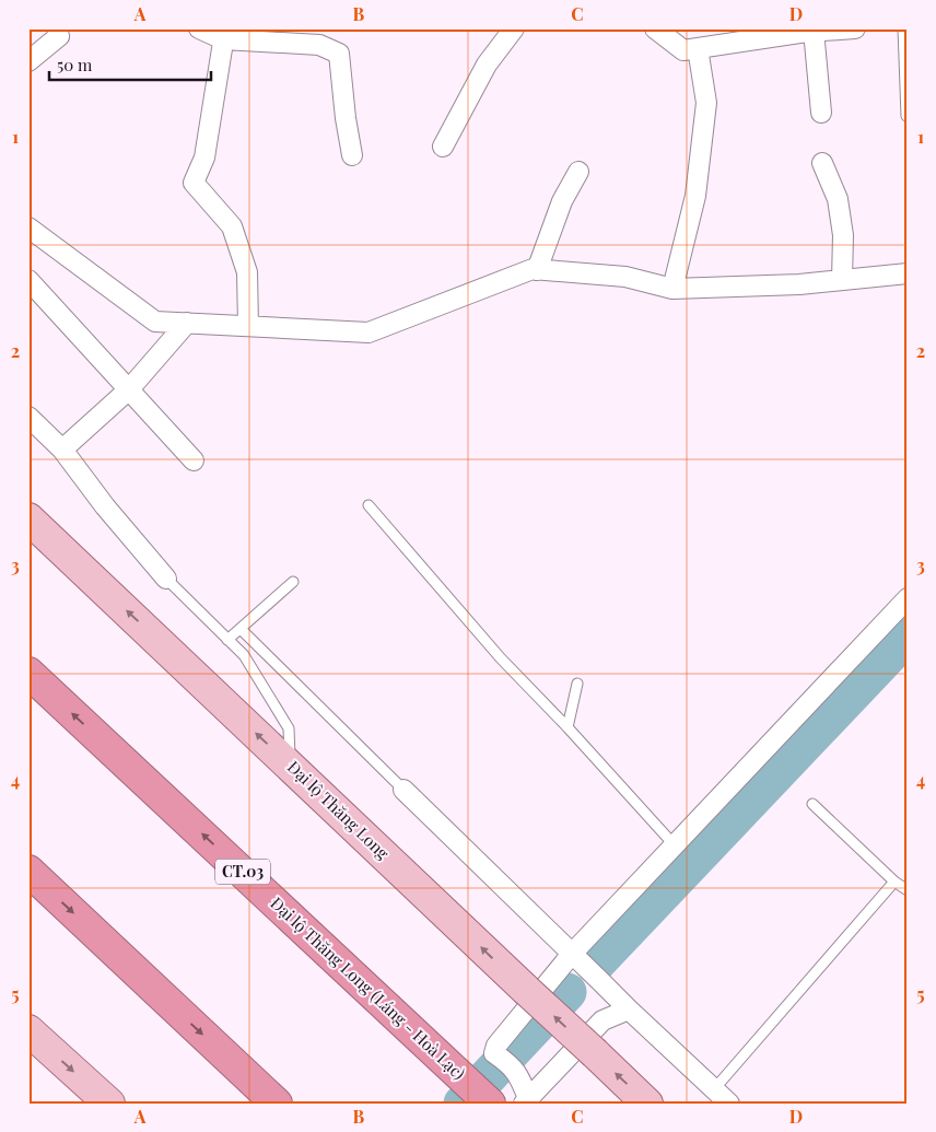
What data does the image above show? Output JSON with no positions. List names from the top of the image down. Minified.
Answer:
{"streets":{"highway":["CT.03","Đại lộ Thăng Long (Láng - Hoà Lạc)"],"main road":["Đại lộ Thăng Long"]},"one_way":["Đại lộ Thăng Long"],"scale_bar":"50 m","grid":{"columns":["A","B","C","D"],"rows":["1","2","3","4","5"]}}
